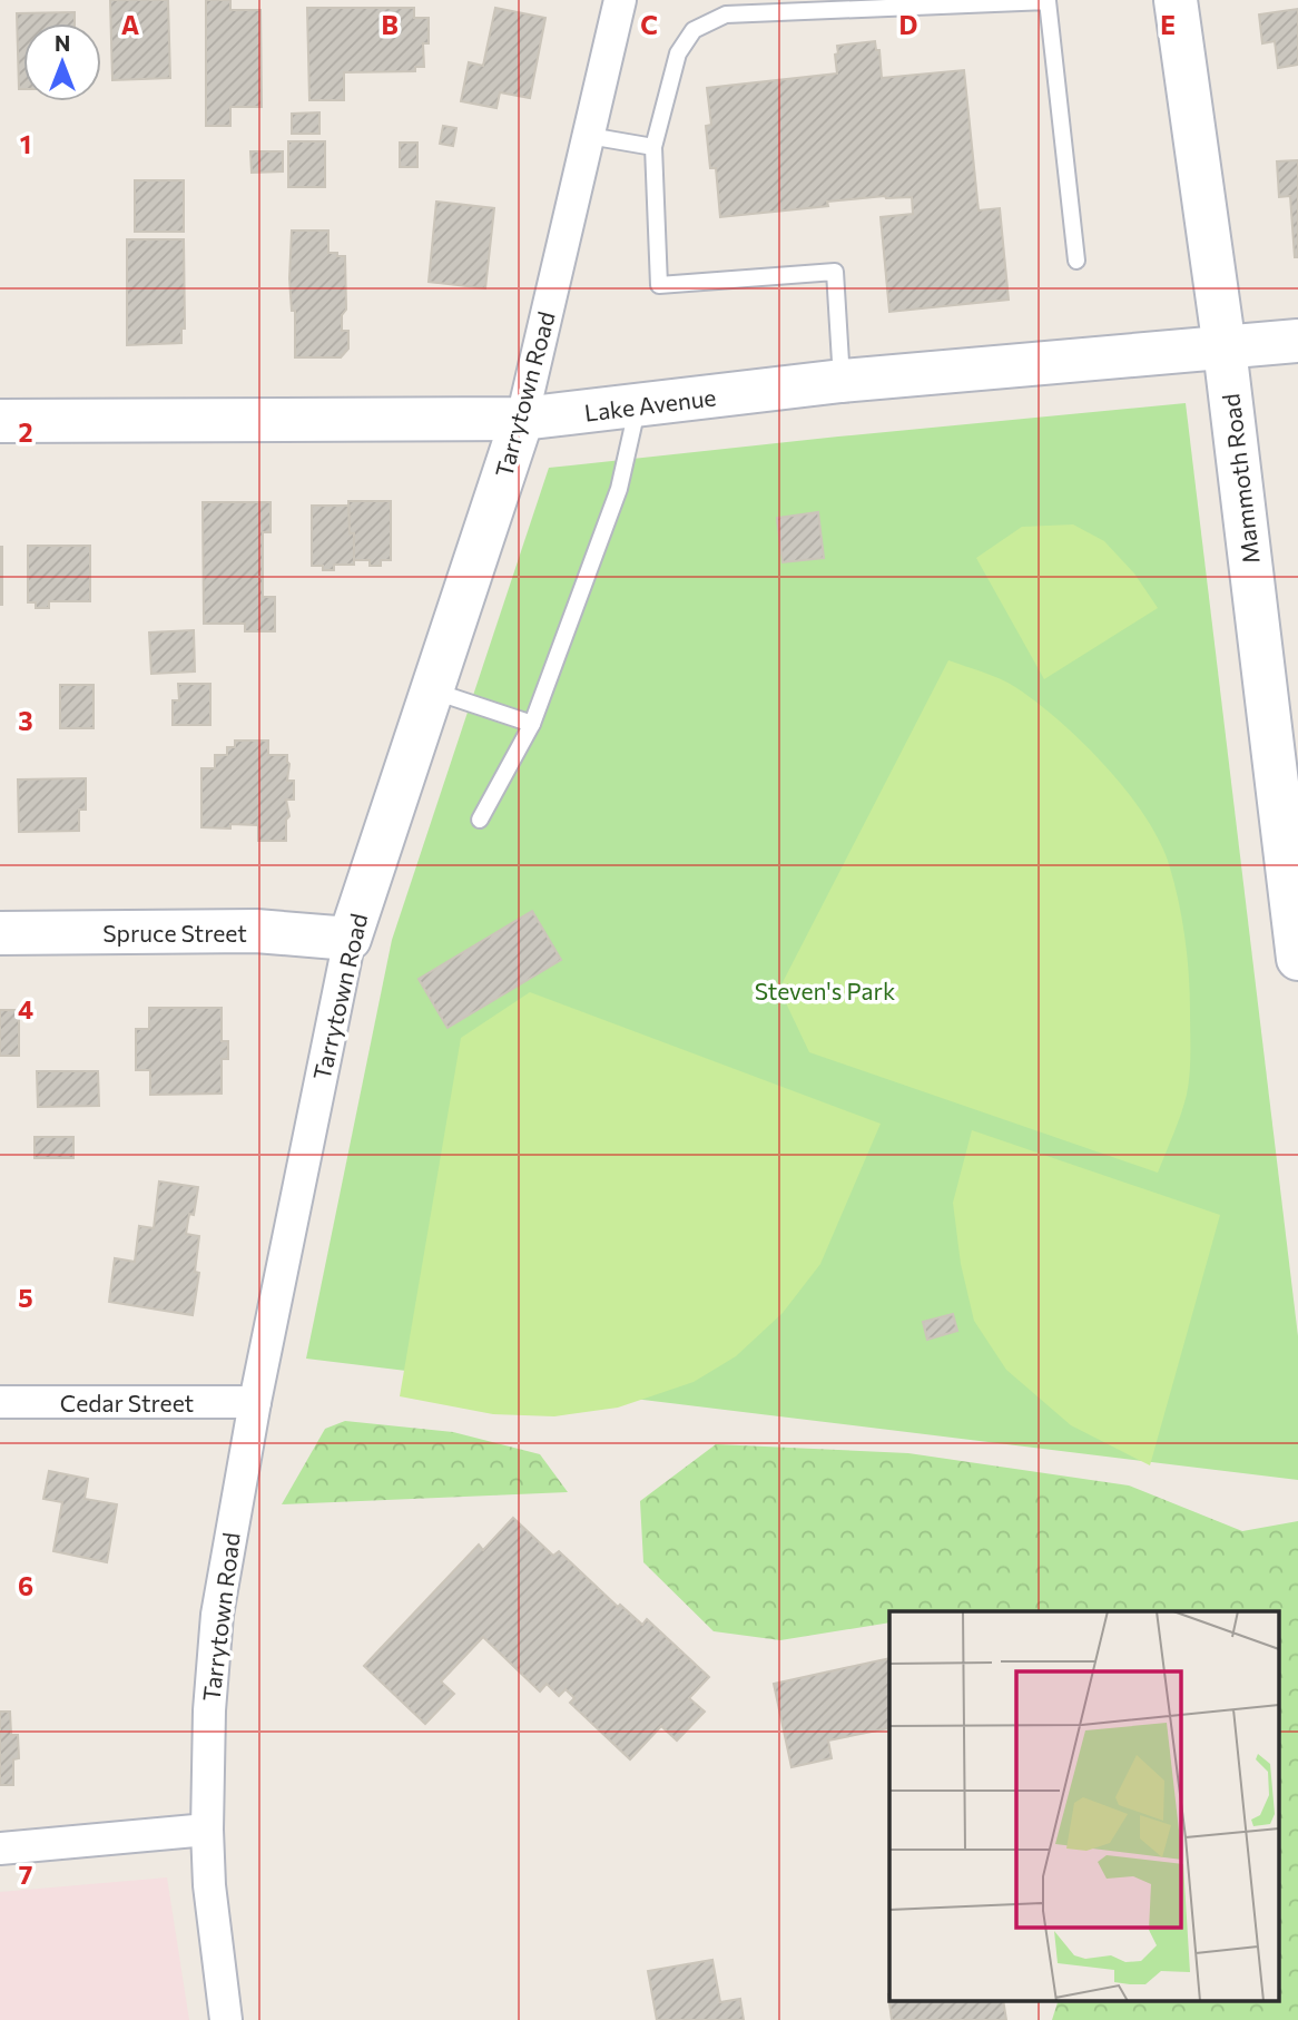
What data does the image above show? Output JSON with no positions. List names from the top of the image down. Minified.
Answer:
{"streets":{"street":["Tarrytown Road","Lake Avenue","Mammoth Road","Spruce Street","Cedar Street"]},"crossings":[["Tarrytown Road","Lake Avenue"],["Tarrytown Road","Spruce Street"],["Tarrytown Road","Cedar Street"],["Lake Avenue","Mammoth Road"]],"parks":["Steven's Park"],"north":"top","grid":{"columns":["A","B","C","D","E"],"rows":["1","2","3","4","5","6","7"]}}
